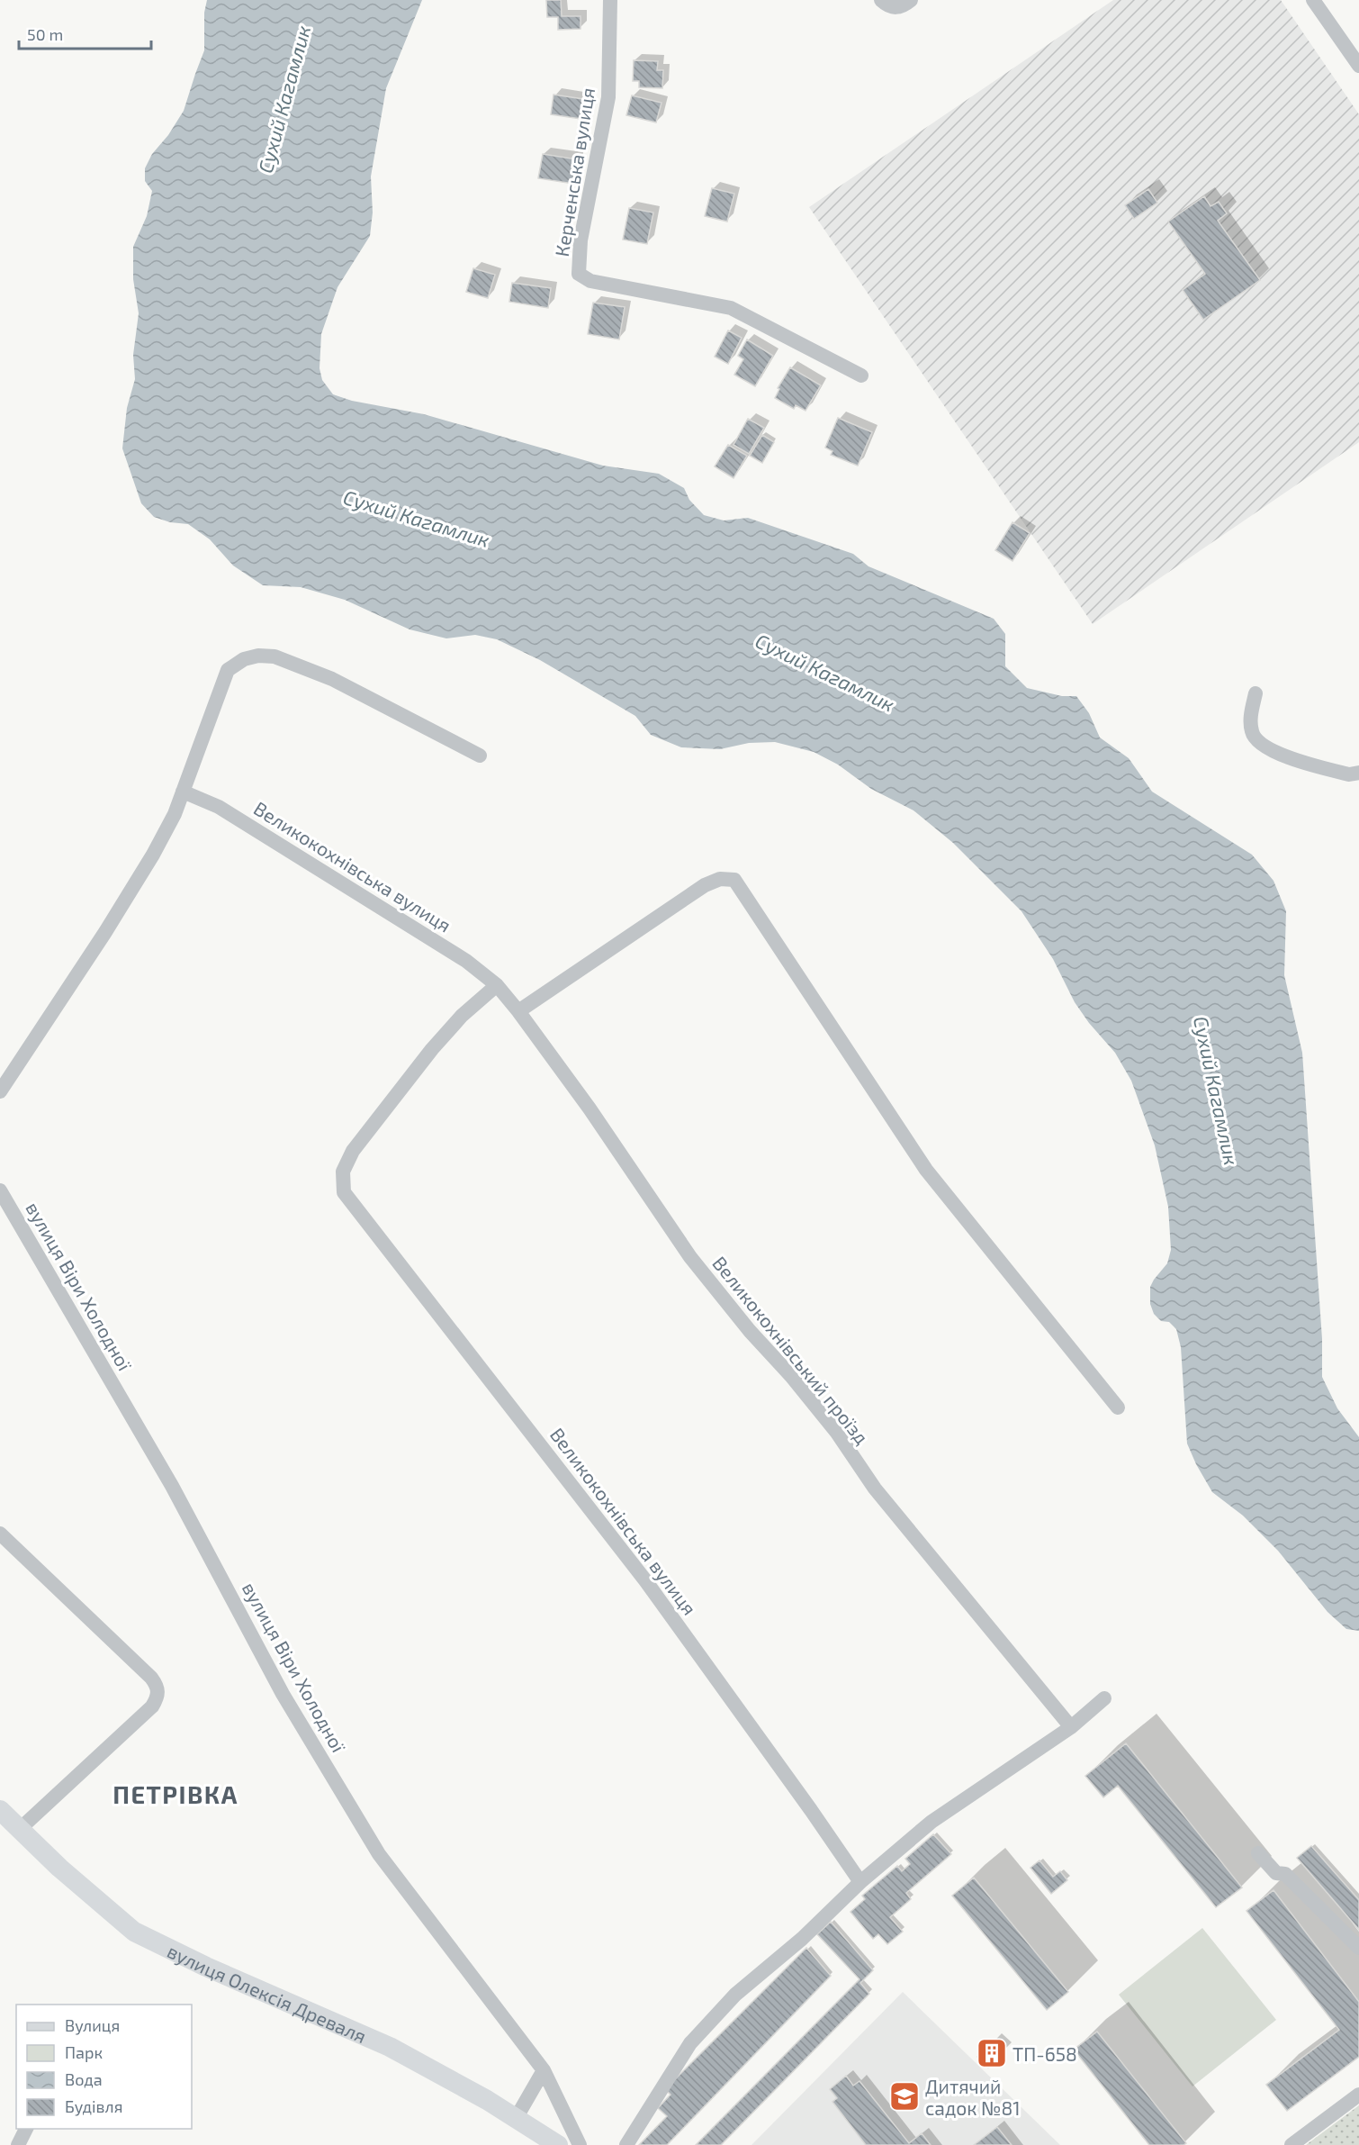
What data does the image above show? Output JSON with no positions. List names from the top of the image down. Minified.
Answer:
{"streets":{"street":["Керченська вулиця","Великокохнівська вулиця","вулиця Віри Холодної","Великокохнівський проїзд","вулиця Олексія Древаля"]},"crossings":[["Великокохнівська вулиця","Великокохнівський проїзд"]],"districts":["ПЕТРІВКА"],"water":["Сухий Кагамлик"],"places":{"building":["ТП-658"],"school or university":["Дитячий садок №81"]},"legend":["Вулиця","Парк","Вода","Будівля"],"scale_bar":"50 m"}
